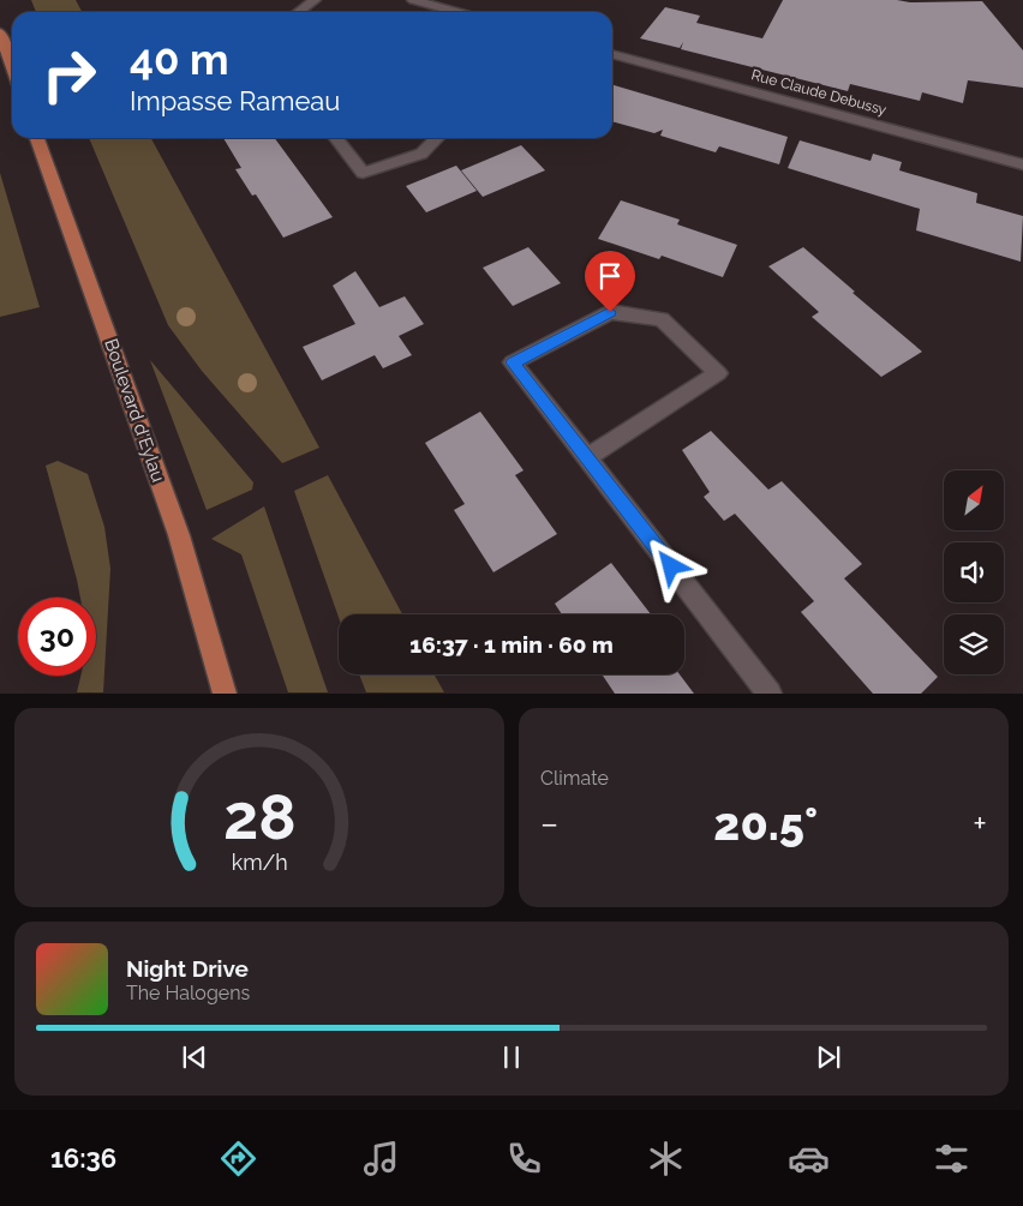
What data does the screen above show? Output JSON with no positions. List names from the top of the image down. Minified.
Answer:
{"streets":{"main road":["Boulevard d'Eylau"],"street":["Rue Claude Debussy"]},"north":"top right","page":{"turn":["40 m","Impasse Rameau"],"limit":"30","trip":"16:37 · 1 min · 60 m","tile":"Climate","heat":["−","20.5°","+"],"song":["Night Drive","The Halogens"],"tabs":"16:36","gauge":["28","km/h"]}}
